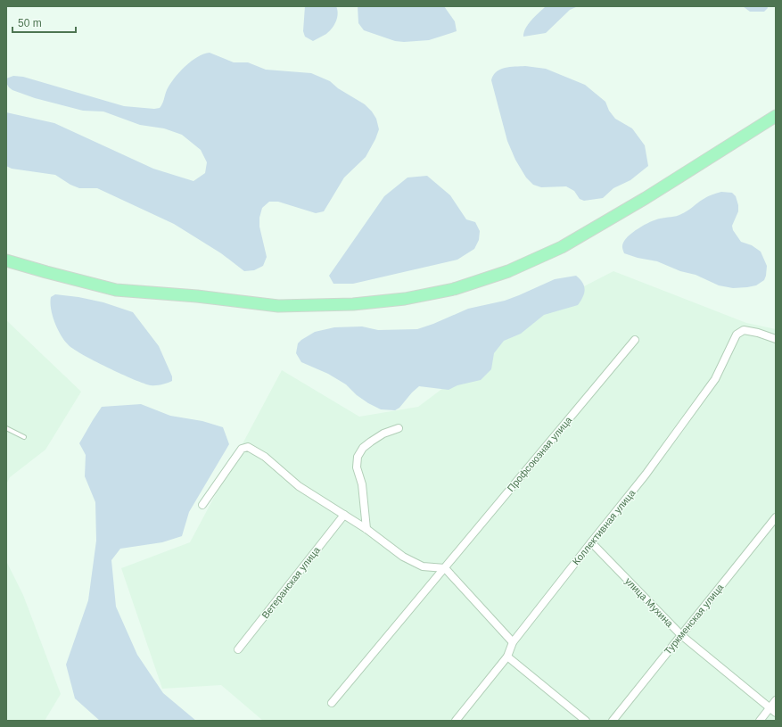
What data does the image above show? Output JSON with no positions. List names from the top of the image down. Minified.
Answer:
{"streets":{"street":["Профсоюзная улица","Коллективная улица","Ветеранская улица","улица Мухина","Туркменская улица"]},"crossings":[["Коллективная улица","улица Мухина"],["улица Мухина","Туркменская улица"]],"scale_bar":"50 m"}
